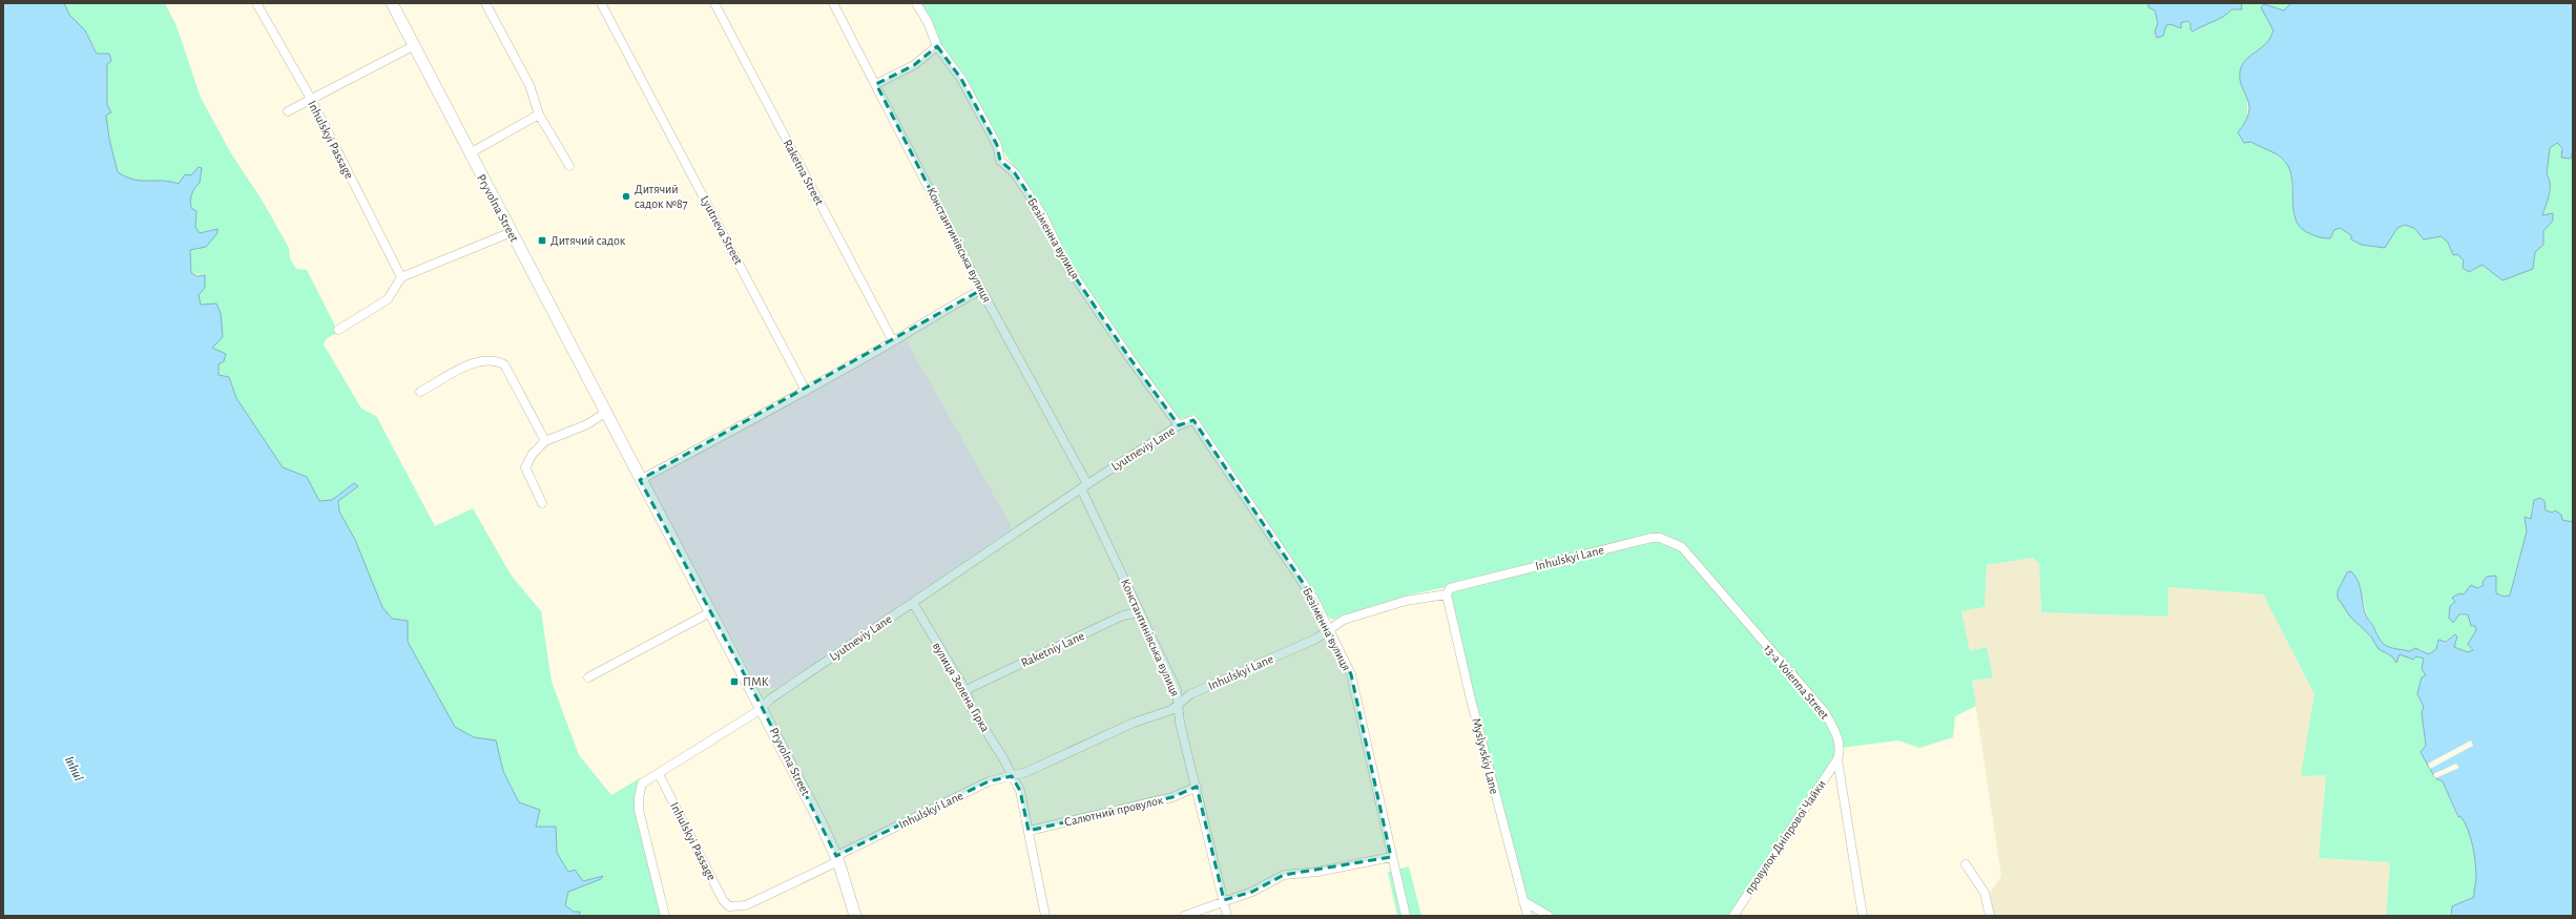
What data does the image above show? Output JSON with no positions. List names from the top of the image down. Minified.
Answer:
{"streets":{"street":["Inhulskyi Passage","Raketna Street","Pryvolna Street","Lyutneva Street","Безіменна вулиця","Константинівська вулиця","Lyutneviy Lane","Inhulskyi Lane","Raketniy Lane","13-a Voienna Street","вулиця Зелена Гірка","Myslyvskiy Lane","Салютний провулок","провулок Дніпрової Чайки"]},"crossings":[["Inhulskyi Passage","Lyutneviy Lane"],["Inhulskyi Passage","Inhulskyi Lane"],["Pryvolna Street","Lyutneviy Lane"],["Pryvolna Street","Inhulskyi Lane"],["Безіменна вулиця","Lyutneviy Lane"],["Безіменна вулиця","Inhulskyi Lane"],["Константинівська вулиця","Lyutneviy Lane"],["Константинівська вулиця","Inhulskyi Lane"],["Константинівська вулиця","Raketniy Lane"],["Константинівська вулиця","Салютний провулок"],["Lyutneviy Lane","вулиця Зелена Гірка"],["Inhulskyi Lane","13-a Voienna Street"],["Inhulskyi Lane","вулиця Зелена Гірка"],["Inhulskyi Lane","Myslyvskiy Lane"],["Raketniy Lane","вулиця Зелена Гірка"],["13-a Voienna Street","провулок Дніпрової Чайки"],["вулиця Зелена Гірка","Салютний провулок"]],"water":["Inhul"],"places":{"other":["Дитячий садок №87"],"transit":["Дитячий садок","ПМК"]}}
